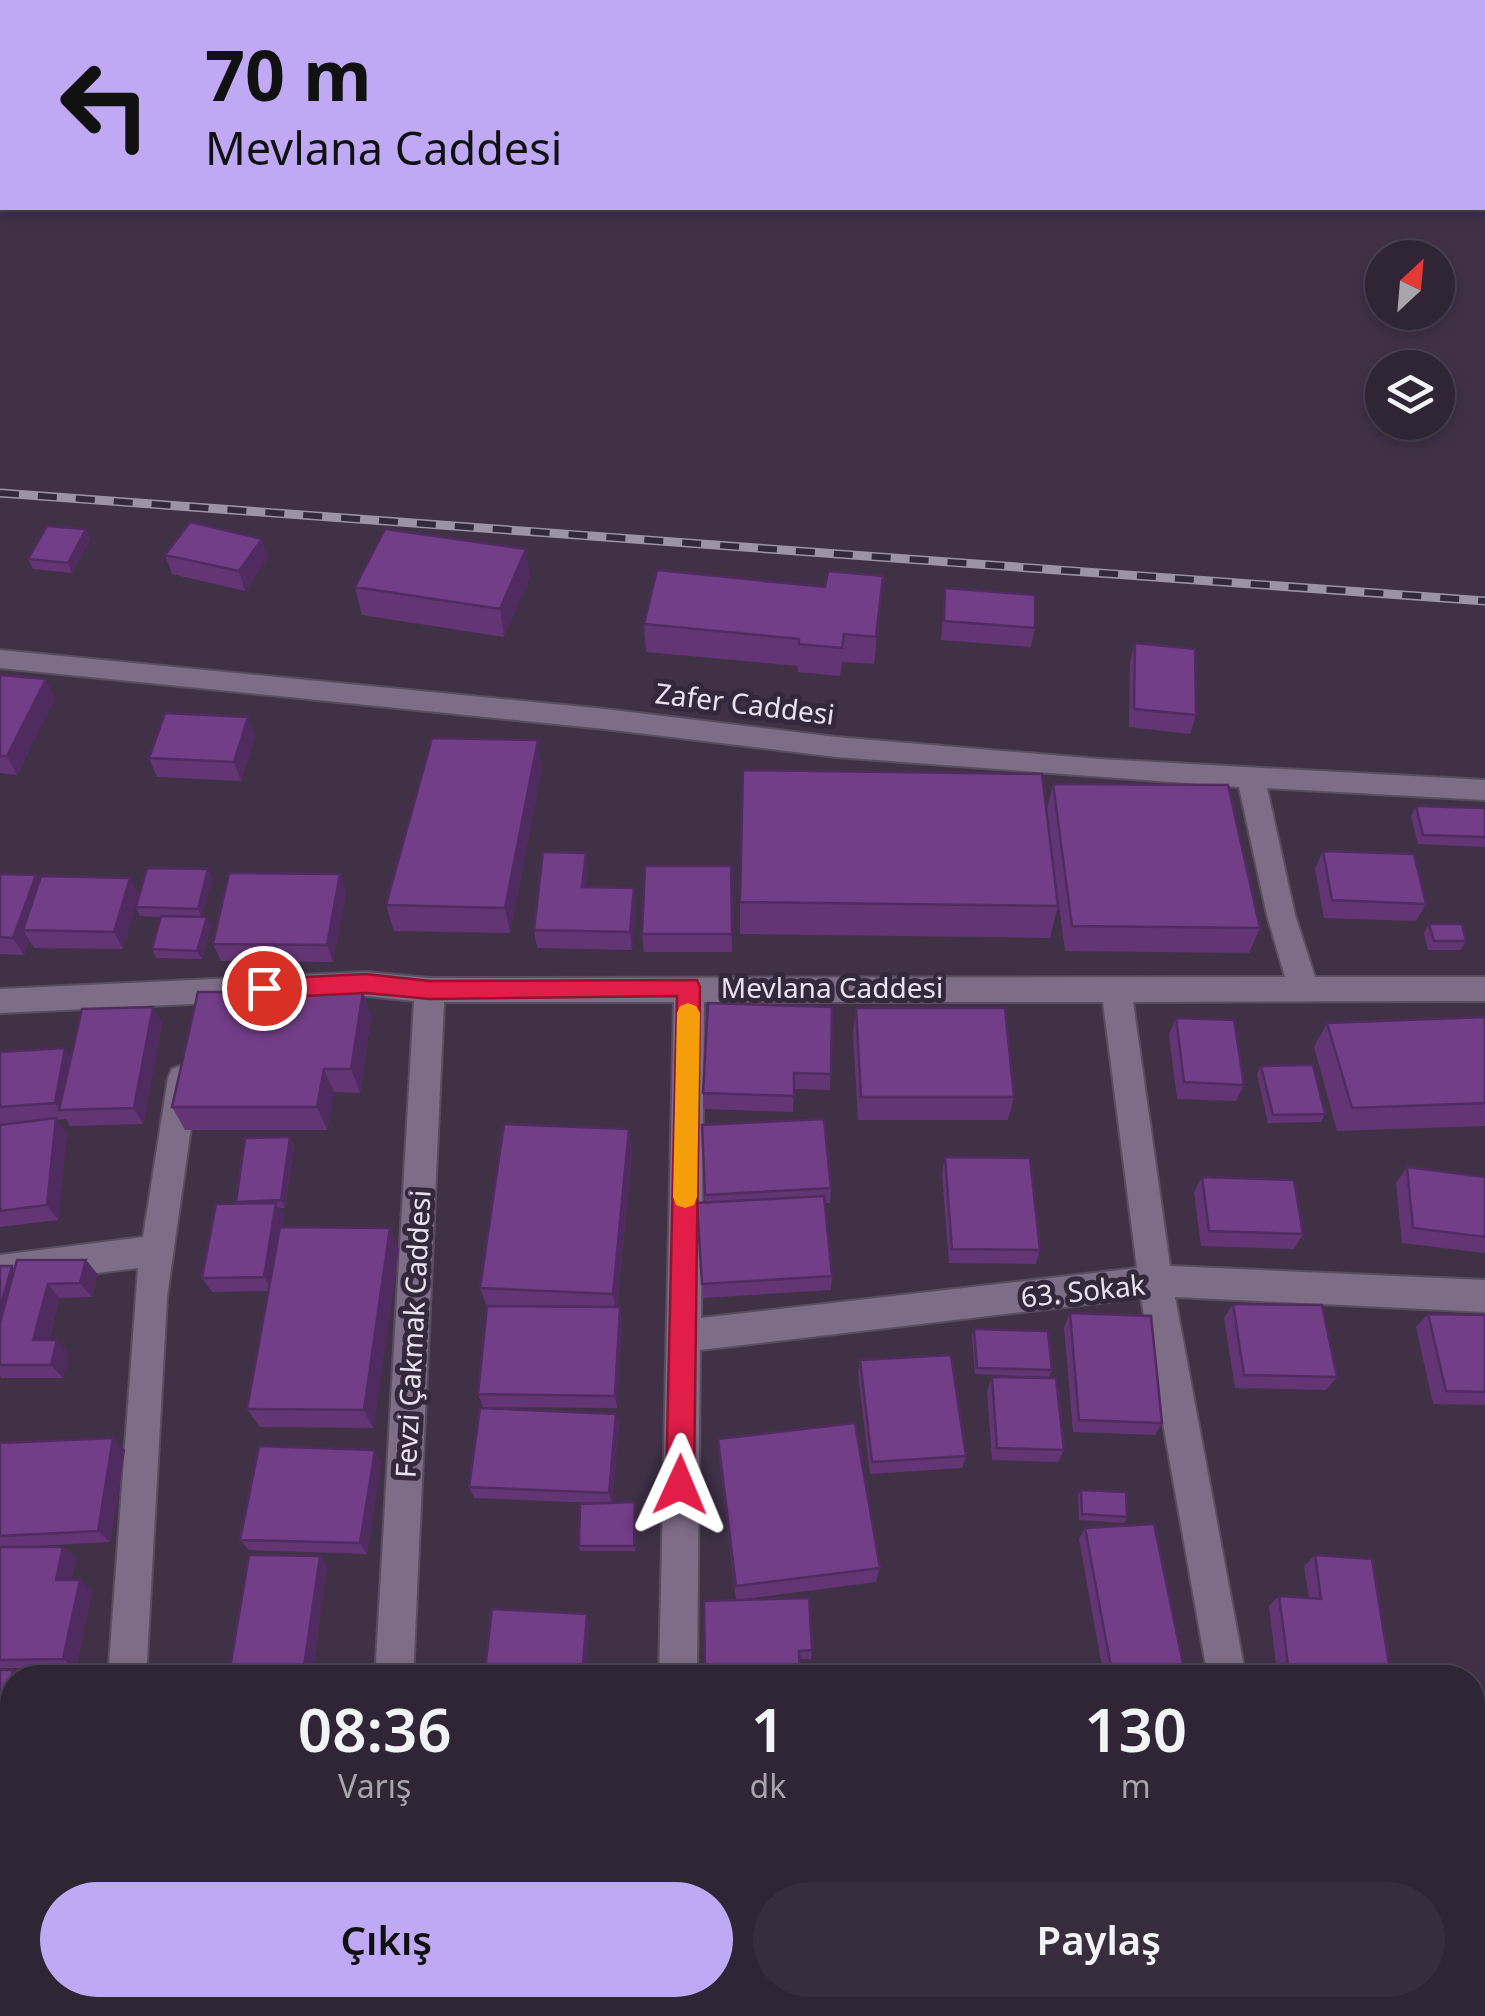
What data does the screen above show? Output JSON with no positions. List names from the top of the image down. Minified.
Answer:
{"streets":{"street":["Zafer Caddesi","Mevlana Caddesi","63. Sokak","Fevzi Çakmak Caddesi"]},"crossings":[["Mevlana Caddesi","Fevzi Çakmak Caddesi"]],"north":"top right","page":{"turn":["70 m","Mevlana Caddesi"],"eta":["08:36","Varış","1","dk","130","m"],"buttons":["Çıkış","Paylaş"]}}
